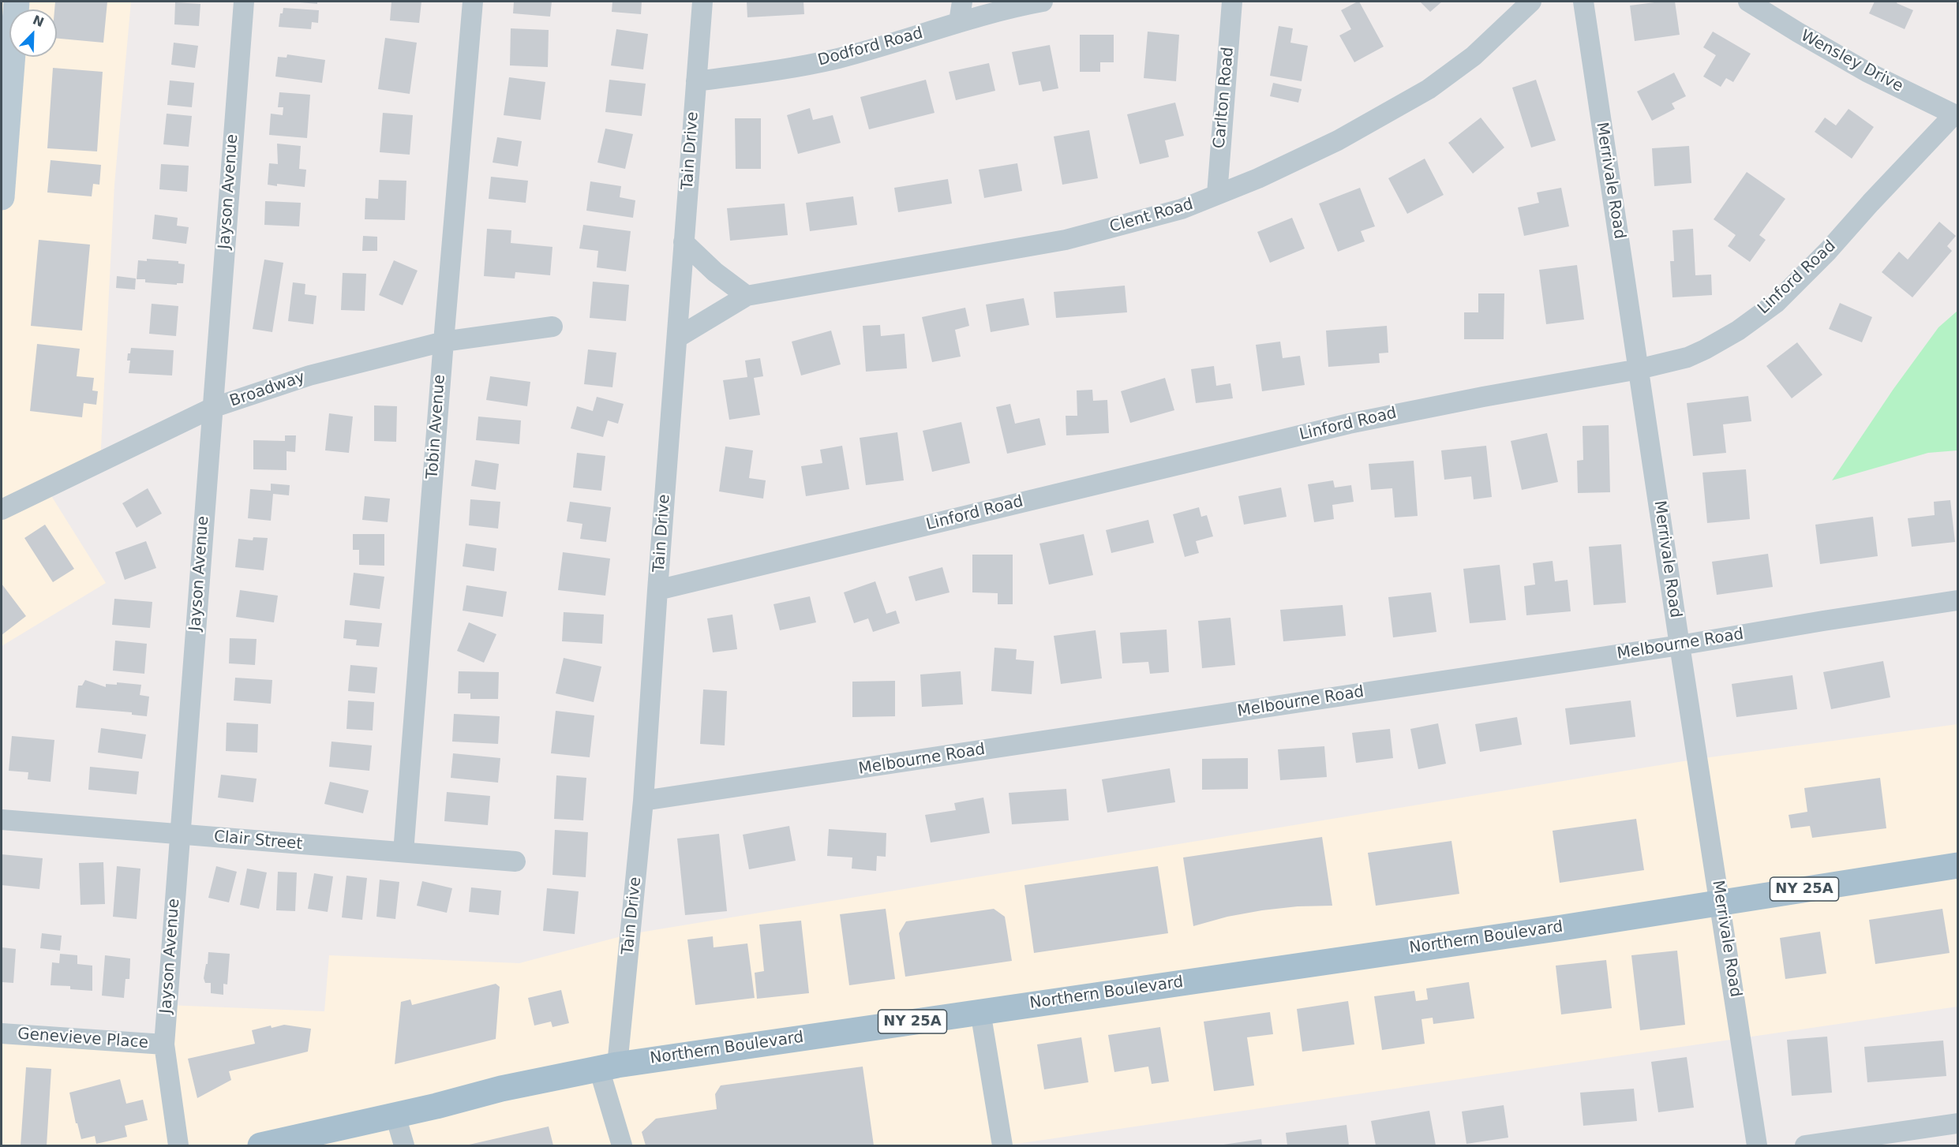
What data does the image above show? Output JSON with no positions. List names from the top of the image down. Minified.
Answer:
{"streets":{"main road":["NY 25A","Northern Boulevard"],"street":["Dodford Road","Wensley Drive","Carlton Road","Tain Drive","Merrivale Road","Jayson Avenue","Clent Road","Linford Road","Broadway","Tobin Avenue","Melbourne Road","Clair Street","Genevieve Place"]},"crossings":[["Dodford Road","Tain Drive"],["Wensley Drive","Linford Road"],["Carlton Road","Clent Road"],["Tain Drive","Clent Road"],["Tain Drive","Linford Road"],["Tain Drive","Melbourne Road"],["Tain Drive","Northern Boulevard"],["Merrivale Road","Linford Road"],["Merrivale Road","Melbourne Road"],["Merrivale Road","Northern Boulevard"],["Jayson Avenue","Broadway"],["Jayson Avenue","Clair Street"],["Jayson Avenue","Genevieve Place"],["Broadway","Tobin Avenue"],["Tobin Avenue","Clair Street"]],"north":"top right"}
